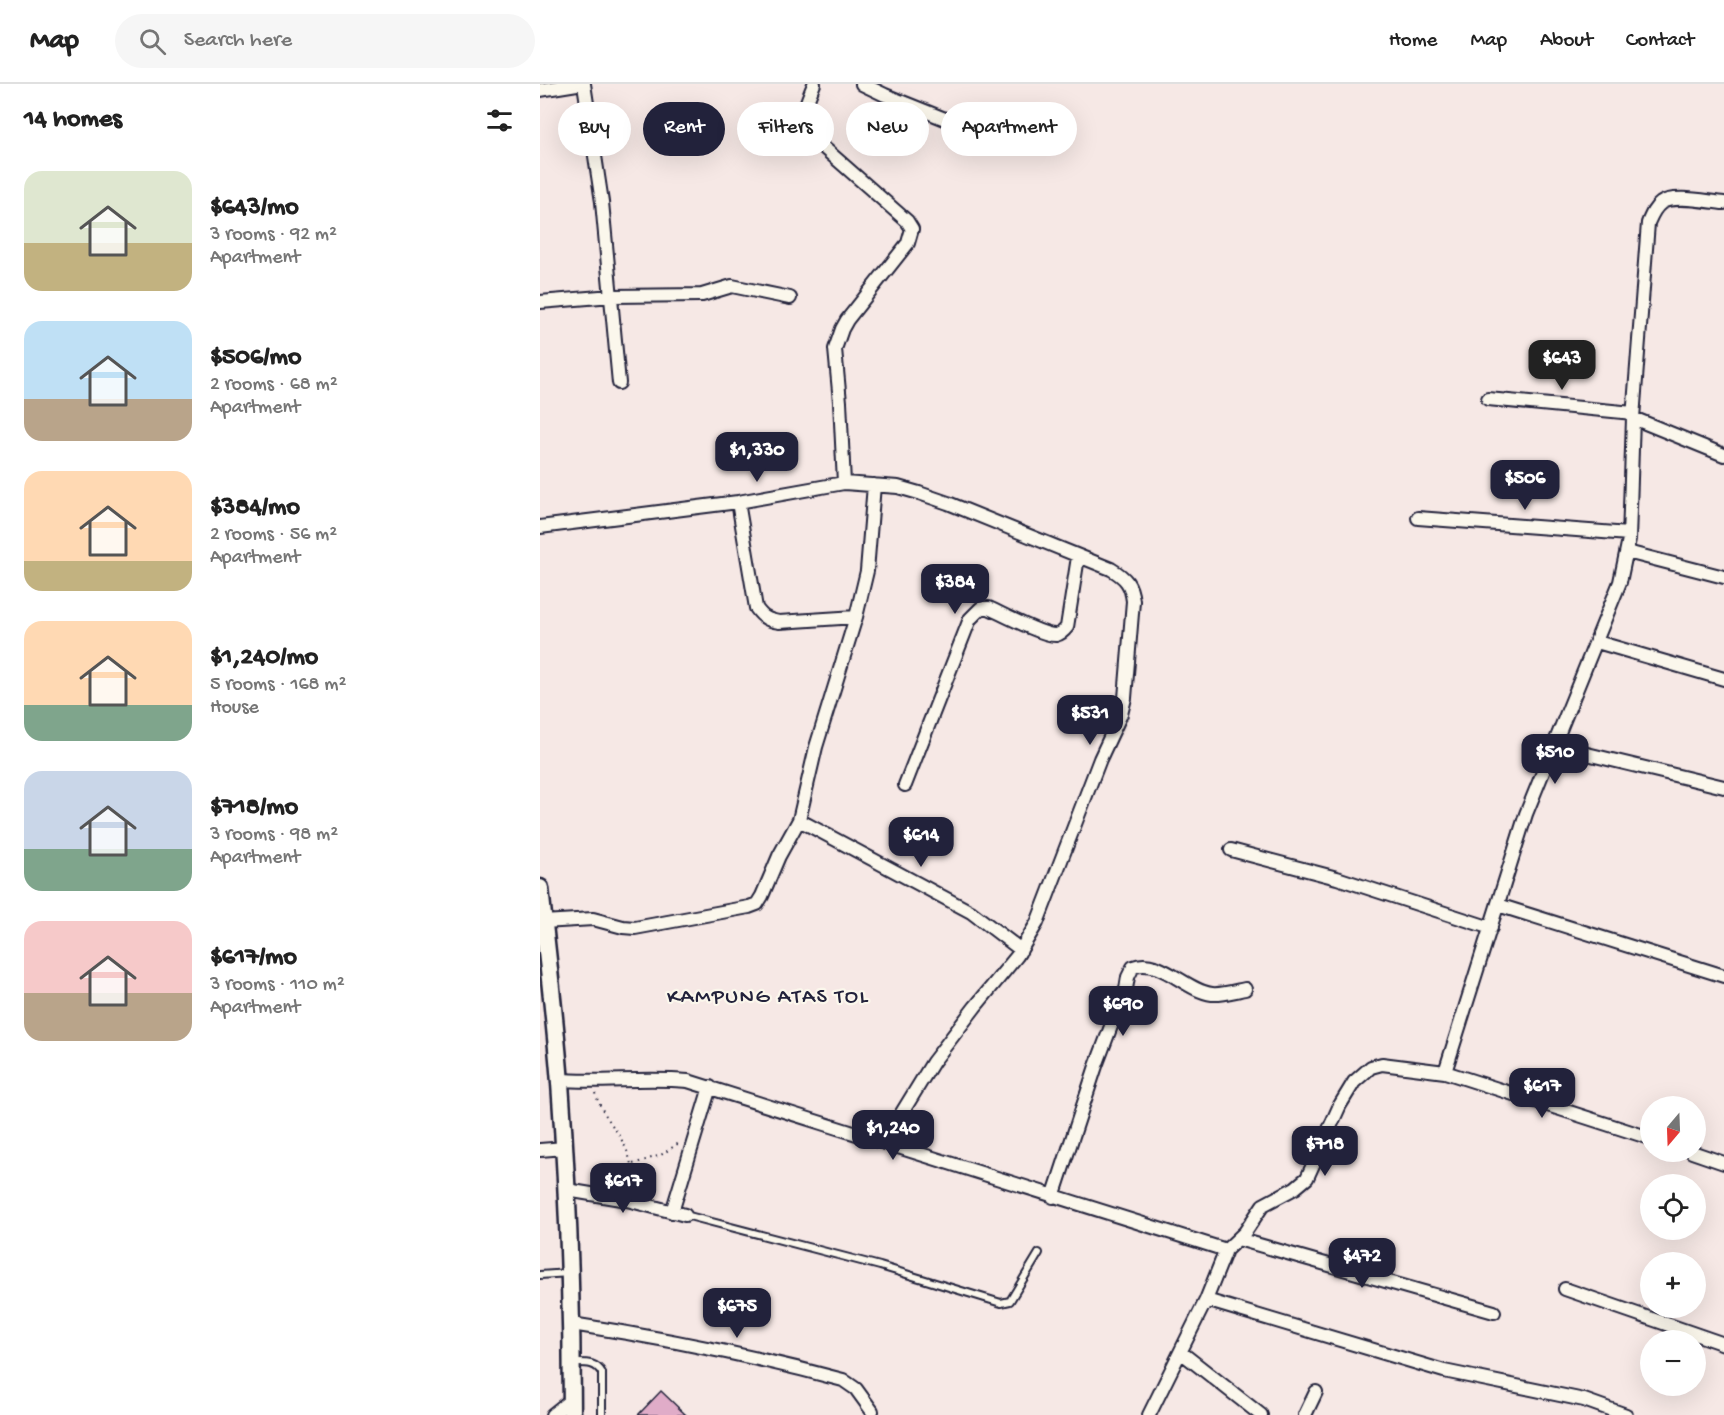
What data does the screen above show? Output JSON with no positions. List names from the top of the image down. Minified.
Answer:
{"districts":["KAMPUNG ATAS TOL"],"north":"bottom","page":{"header":"Map","search":"Search here","nav":["Home","Map","About","Contact"],"heading":"14 homes","chip":["Buy","Rent","Filters","New","Apartment"],"list":[{"name":"$643/mo","note":"3 rooms · 92 m² · Apartment"},{"name":"$506/mo","note":"2 rooms · 68 m² · Apartment"},{"name":"$384/mo","note":"2 rooms · 56 m² · Apartment"},{"name":"$1,240/mo","note":"5 rooms · 168 m² · House"},{"name":"$718/mo","note":"3 rooms · 98 m² · Apartment"},{"name":"$617/mo","note":"3 rooms · 110 m² · Apartment"}],"price":["$643","$1,330","$506","$384","$531","$510","$614","$690","$617","$1,240","$718","$617","$472","$675"],"map_buttons":["+","−"]}}
